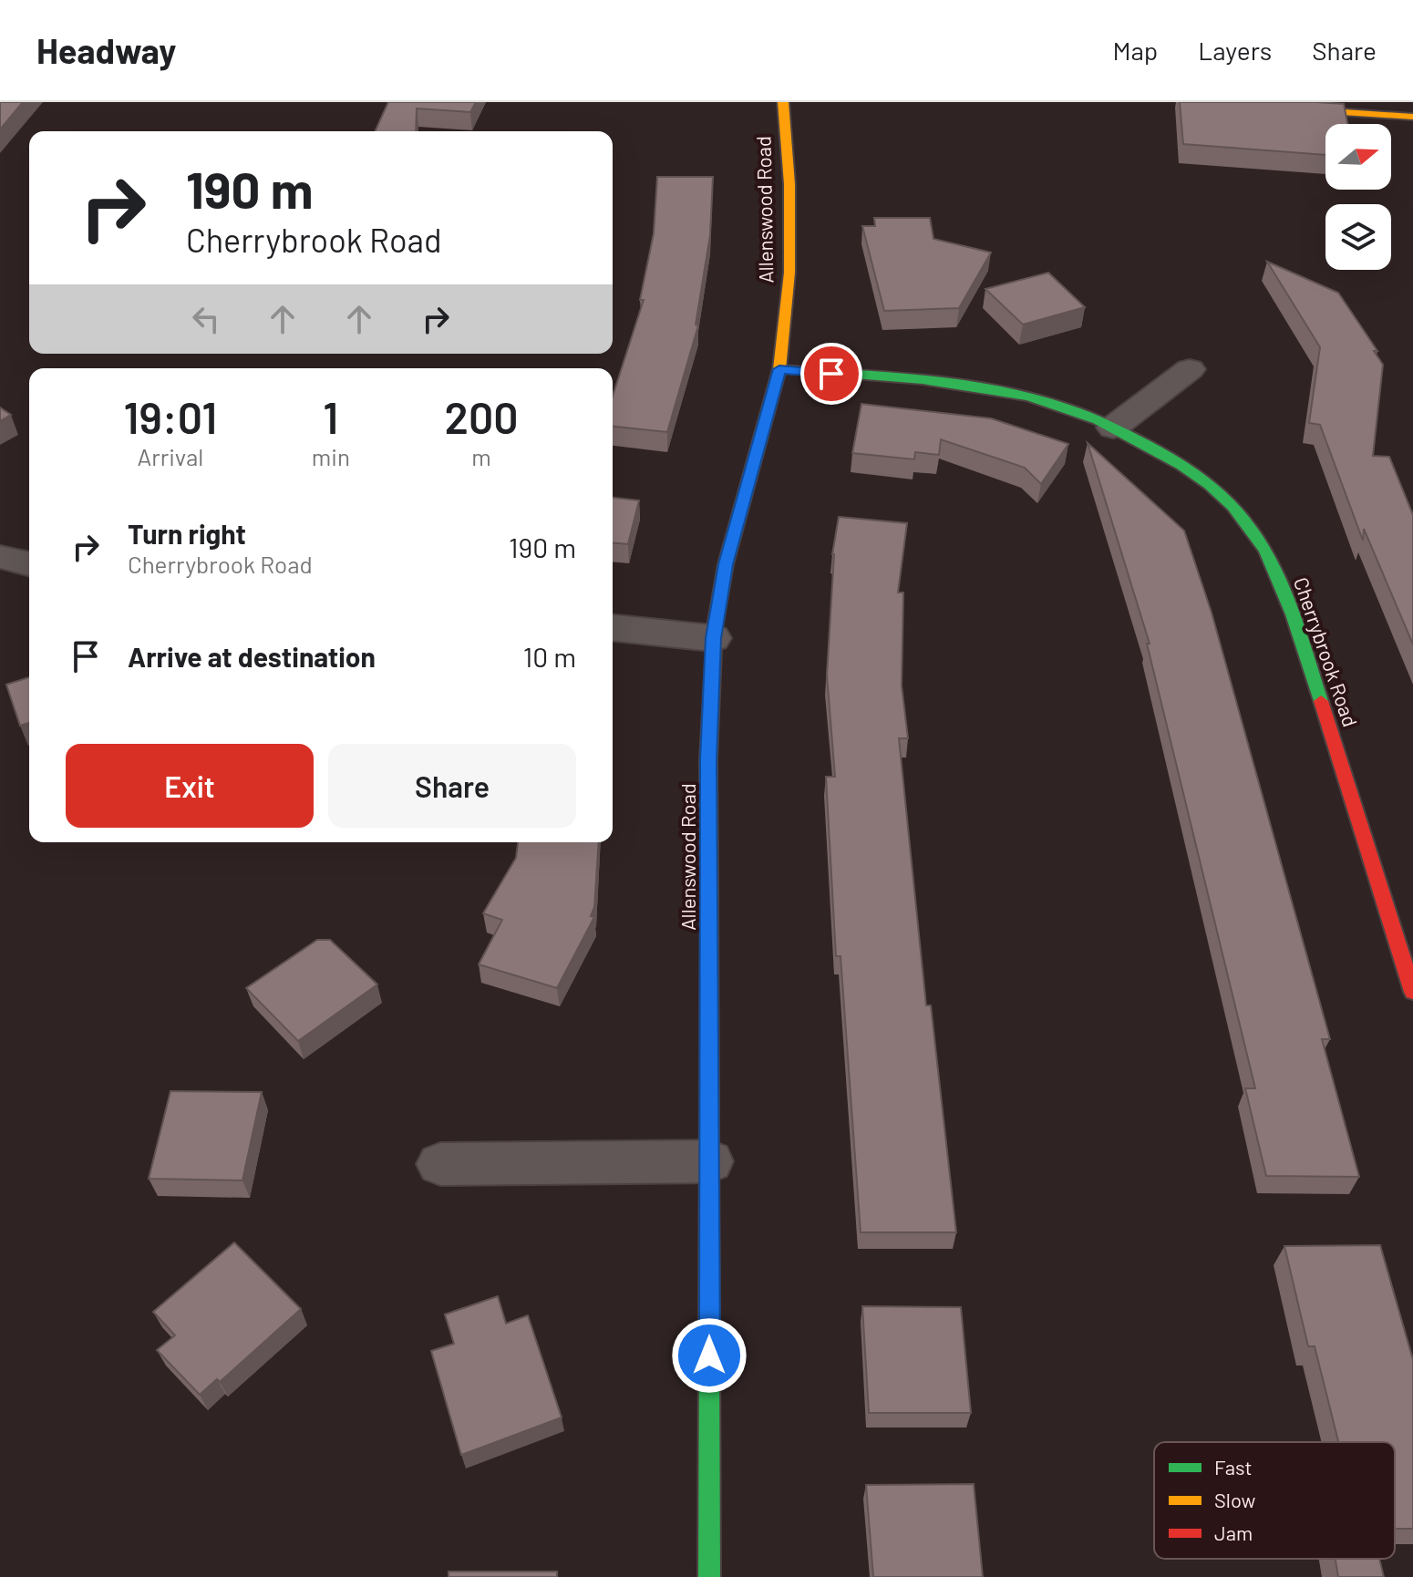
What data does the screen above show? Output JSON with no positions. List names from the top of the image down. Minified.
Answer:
{"streets":{"street":["Allenswood Road","Cherrybrook Road"]},"crossings":[["Allenswood Road","Cherrybrook Road"]],"legend":["Fast","Slow","Jam"],"north":"right","page":{"header":"Headway","nav":["Map","Layers","Share"],"turn":["190 m","Cherrybrook Road"],"eta":["19:01","Arrival","1","min","200","m"],"list":[{"name":"Turn right","note":"Cherrybrook Road","value":"190 m"},{"name":"Arrive at destination","value":"10 m"}],"buttons":["Exit","Share"]}}
